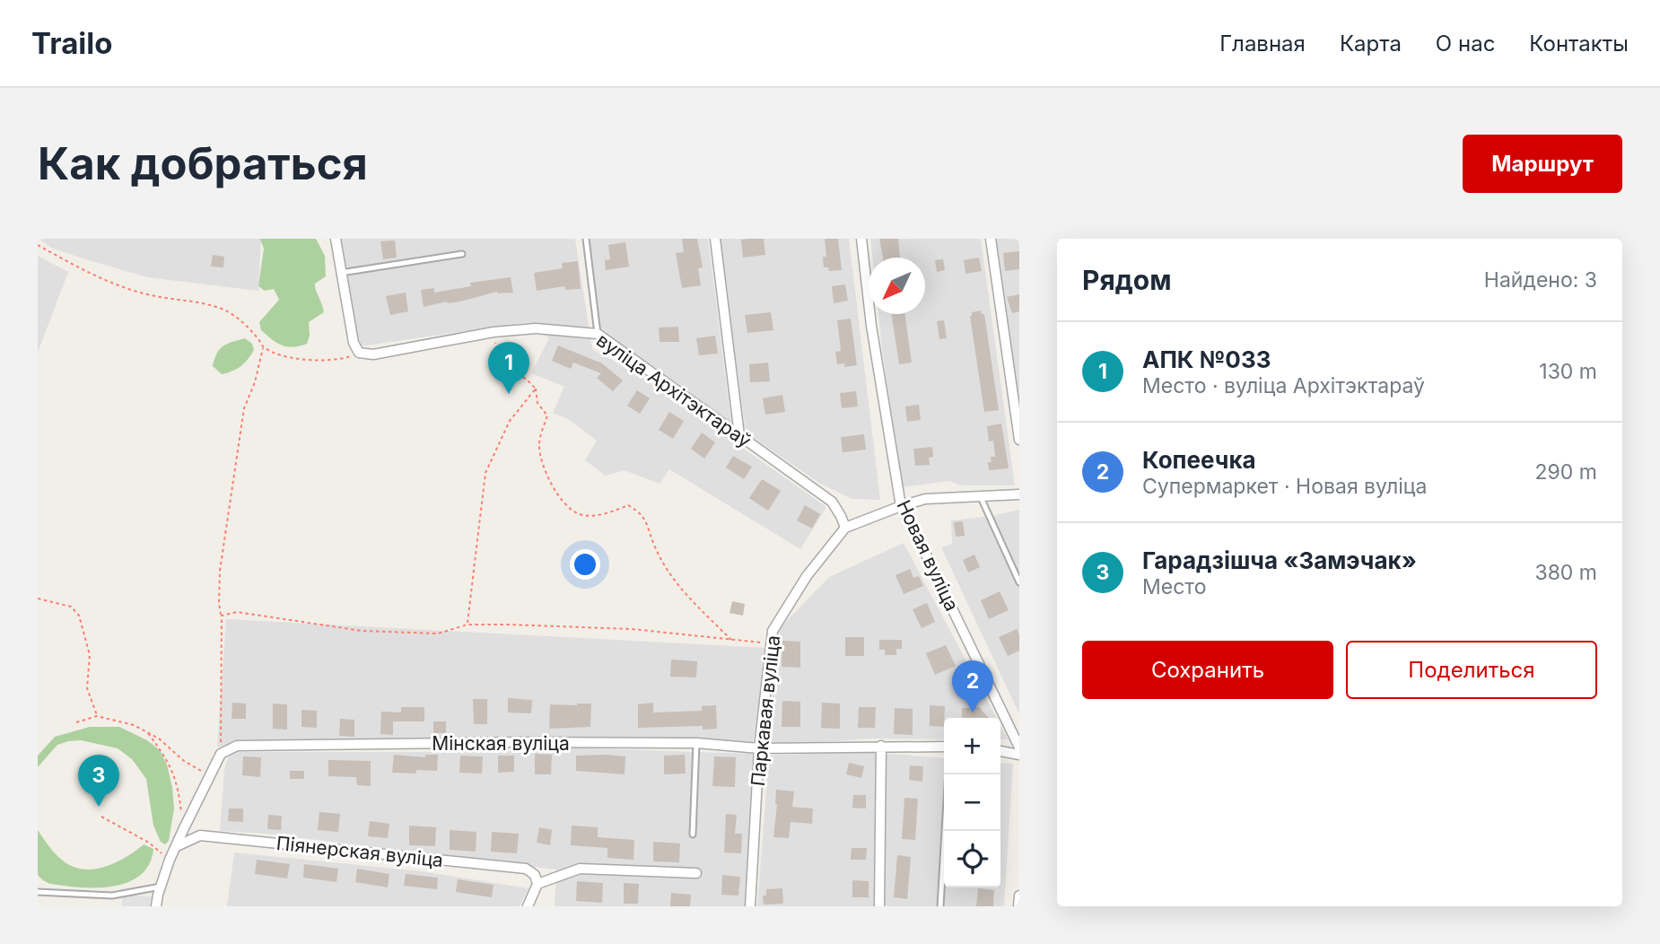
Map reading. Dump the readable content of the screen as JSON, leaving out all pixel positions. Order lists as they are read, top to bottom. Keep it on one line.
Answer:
{"streets":{"street":["вуліца Архітэктараў","Новая вуліца","Паркавая вуліца","Мінская вуліца","Піянерская вуліца"]},"crossings":[["вуліца Архітэктараў","Паркавая вуліца"],["Паркавая вуліца","Мінская вуліца"]],"north":"bottom left","page":{"header":"Trailo","nav":["Главная","Карта","О нас","Контакты"],"buttons":["Маршрут",["Сохранить","Поделиться"]],"title":"Как добраться","heading":["Рядом","Найдено: 3"],"list":[{"mark":"1","name":"АПК №033","note":"Место · вуліца Архітэктараў","value":"130 m"},{"mark":"2","name":"Копеечка","note":"Супермаркет · Новая вуліца","value":"290 m"},{"mark":"3","name":"Гарадзішча «Замэчак»","note":"Место","value":"380 m"}],"pins":["1","2","3"],"map_buttons":["+","−"]}}
